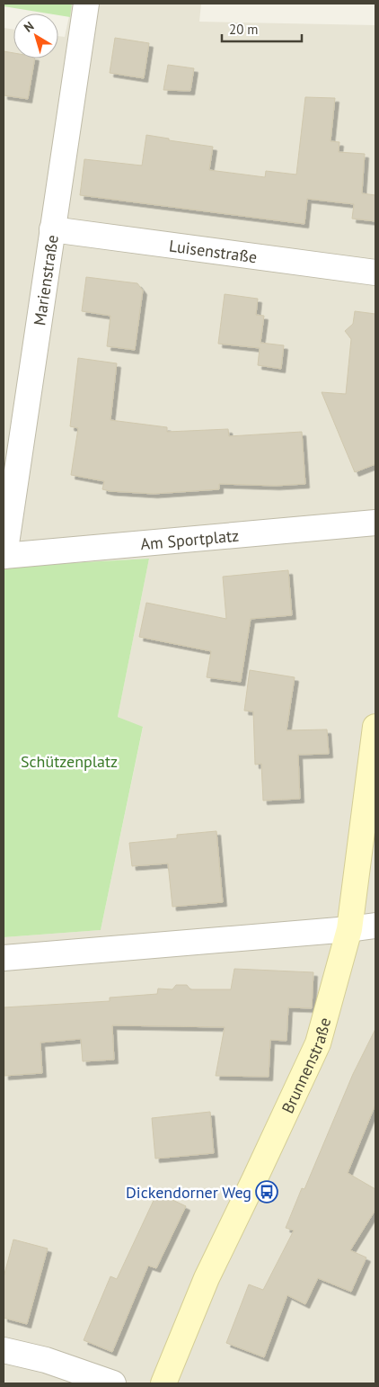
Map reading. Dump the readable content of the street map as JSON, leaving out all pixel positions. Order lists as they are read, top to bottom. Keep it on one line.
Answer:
{"streets":{"street":["Luisenstraße","Marienstraße","Am Sportplatz","Brunnenstraße"]},"crossings":[["Luisenstraße","Marienstraße"],["Marienstraße","Am Sportplatz"]],"parks":["Schützenplatz"],"places":{"bus stop":["Dickendorner Weg"]},"scale_bar":"20 m","north":"top left"}
